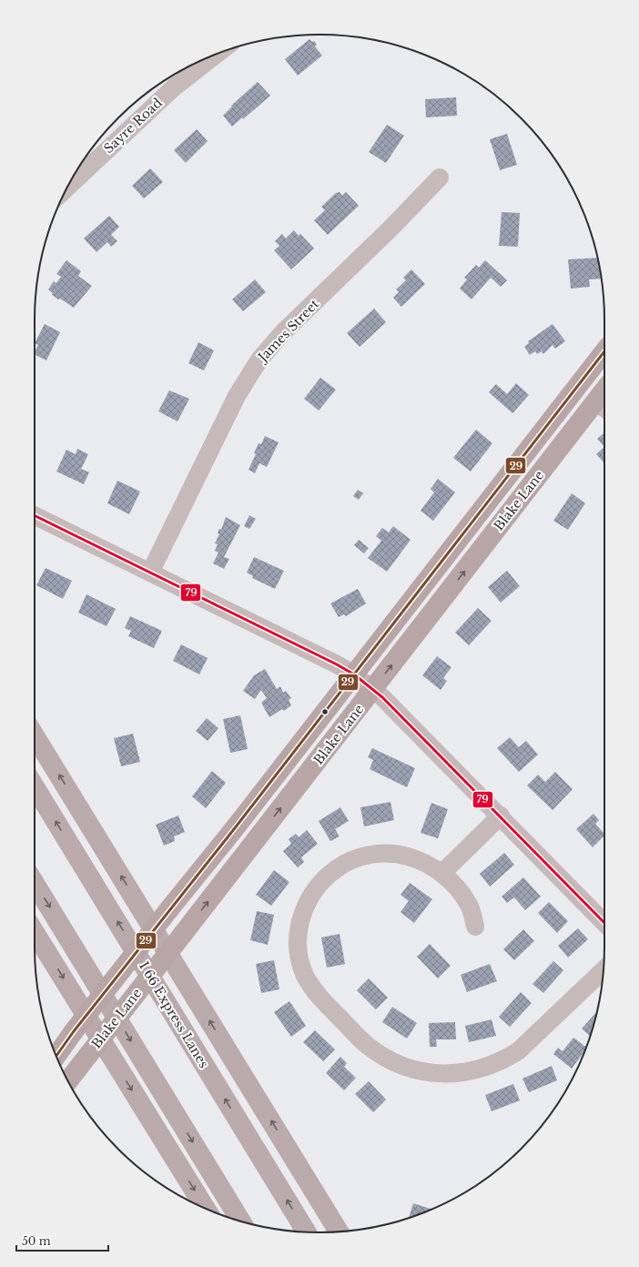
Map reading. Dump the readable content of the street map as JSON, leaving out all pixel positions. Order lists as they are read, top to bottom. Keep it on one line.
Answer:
{"streets":{"highway":["I 66 Express Lanes"],"main road":["Blake Lane"],"street":["Sayre Road","James Street"]},"lines":["transit line 29","transit line 79"],"scale_bar":"50 m"}
